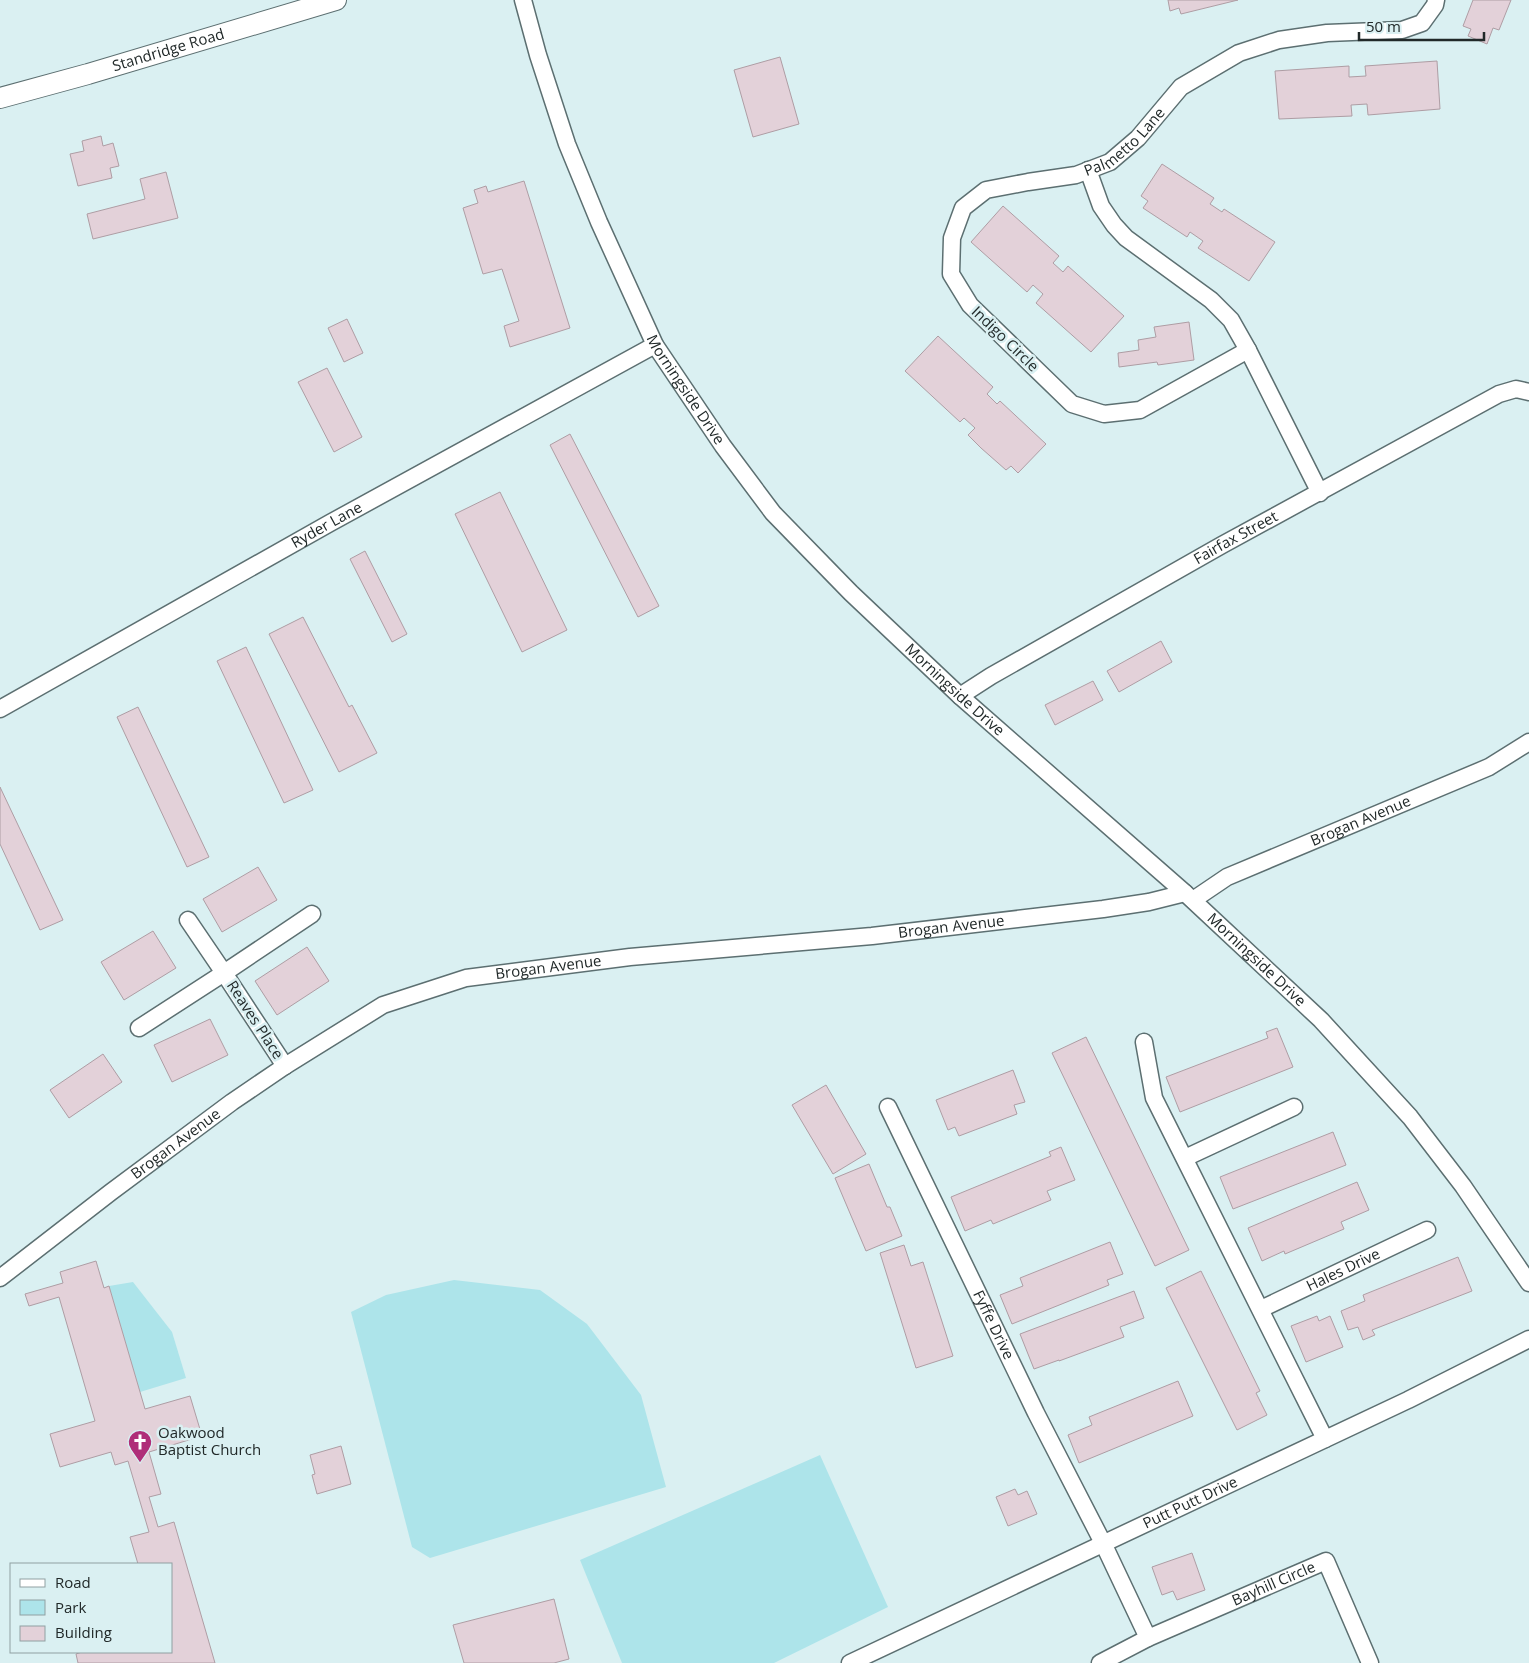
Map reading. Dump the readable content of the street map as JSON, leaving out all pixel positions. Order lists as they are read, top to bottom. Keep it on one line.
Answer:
{"streets":{"street":["Standridge Road","Palmetto Lane","Indigo Circle","Morningside Drive","Ryder Lane","Fairfax Street","Brogan Avenue","Reaves Place","Hales Drive","Fyffe Drive","Putt Putt Drive","Bayhill Circle"]},"crossings":[["Palmetto Lane","Indigo Circle"],["Palmetto Lane","Fairfax Street"],["Morningside Drive","Ryder Lane"],["Morningside Drive","Fairfax Street"],["Morningside Drive","Brogan Avenue"],["Brogan Avenue","Reaves Place"],["Fyffe Drive","Putt Putt Drive"]],"places":{"church":["Oakwood Baptist Church"]},"legend":["Road","Park","Building"],"scale_bar":"50 m"}
